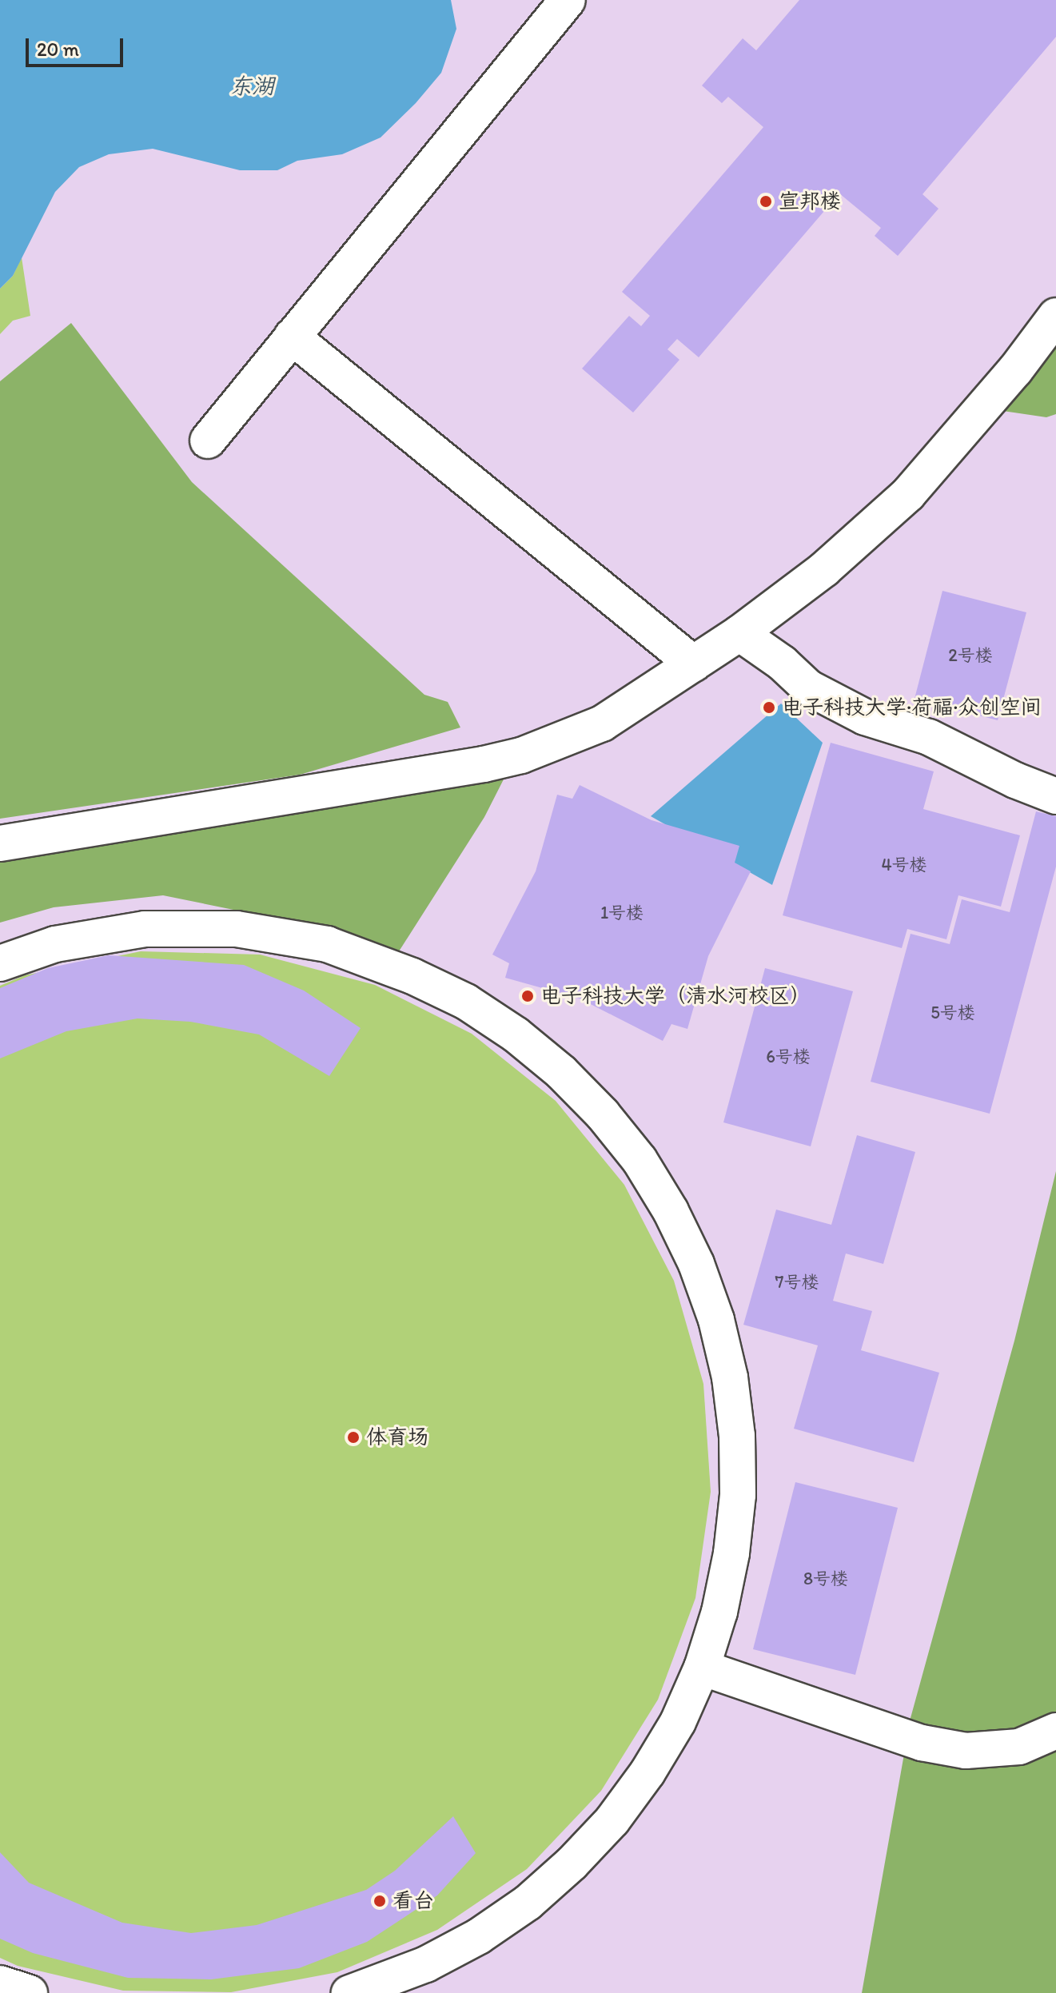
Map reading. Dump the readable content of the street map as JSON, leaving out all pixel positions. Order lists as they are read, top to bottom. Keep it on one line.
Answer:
{"water":["东湖"],"places":["宣邦楼","电子科技大学·荷福·众创空间","电子科技大学（清水河校区）","体育场","看台"],"house_numbers":["2号楼","4号楼","1号楼","5号楼","6号楼","7号楼","8号楼"],"scale_bar":"20 m"}
